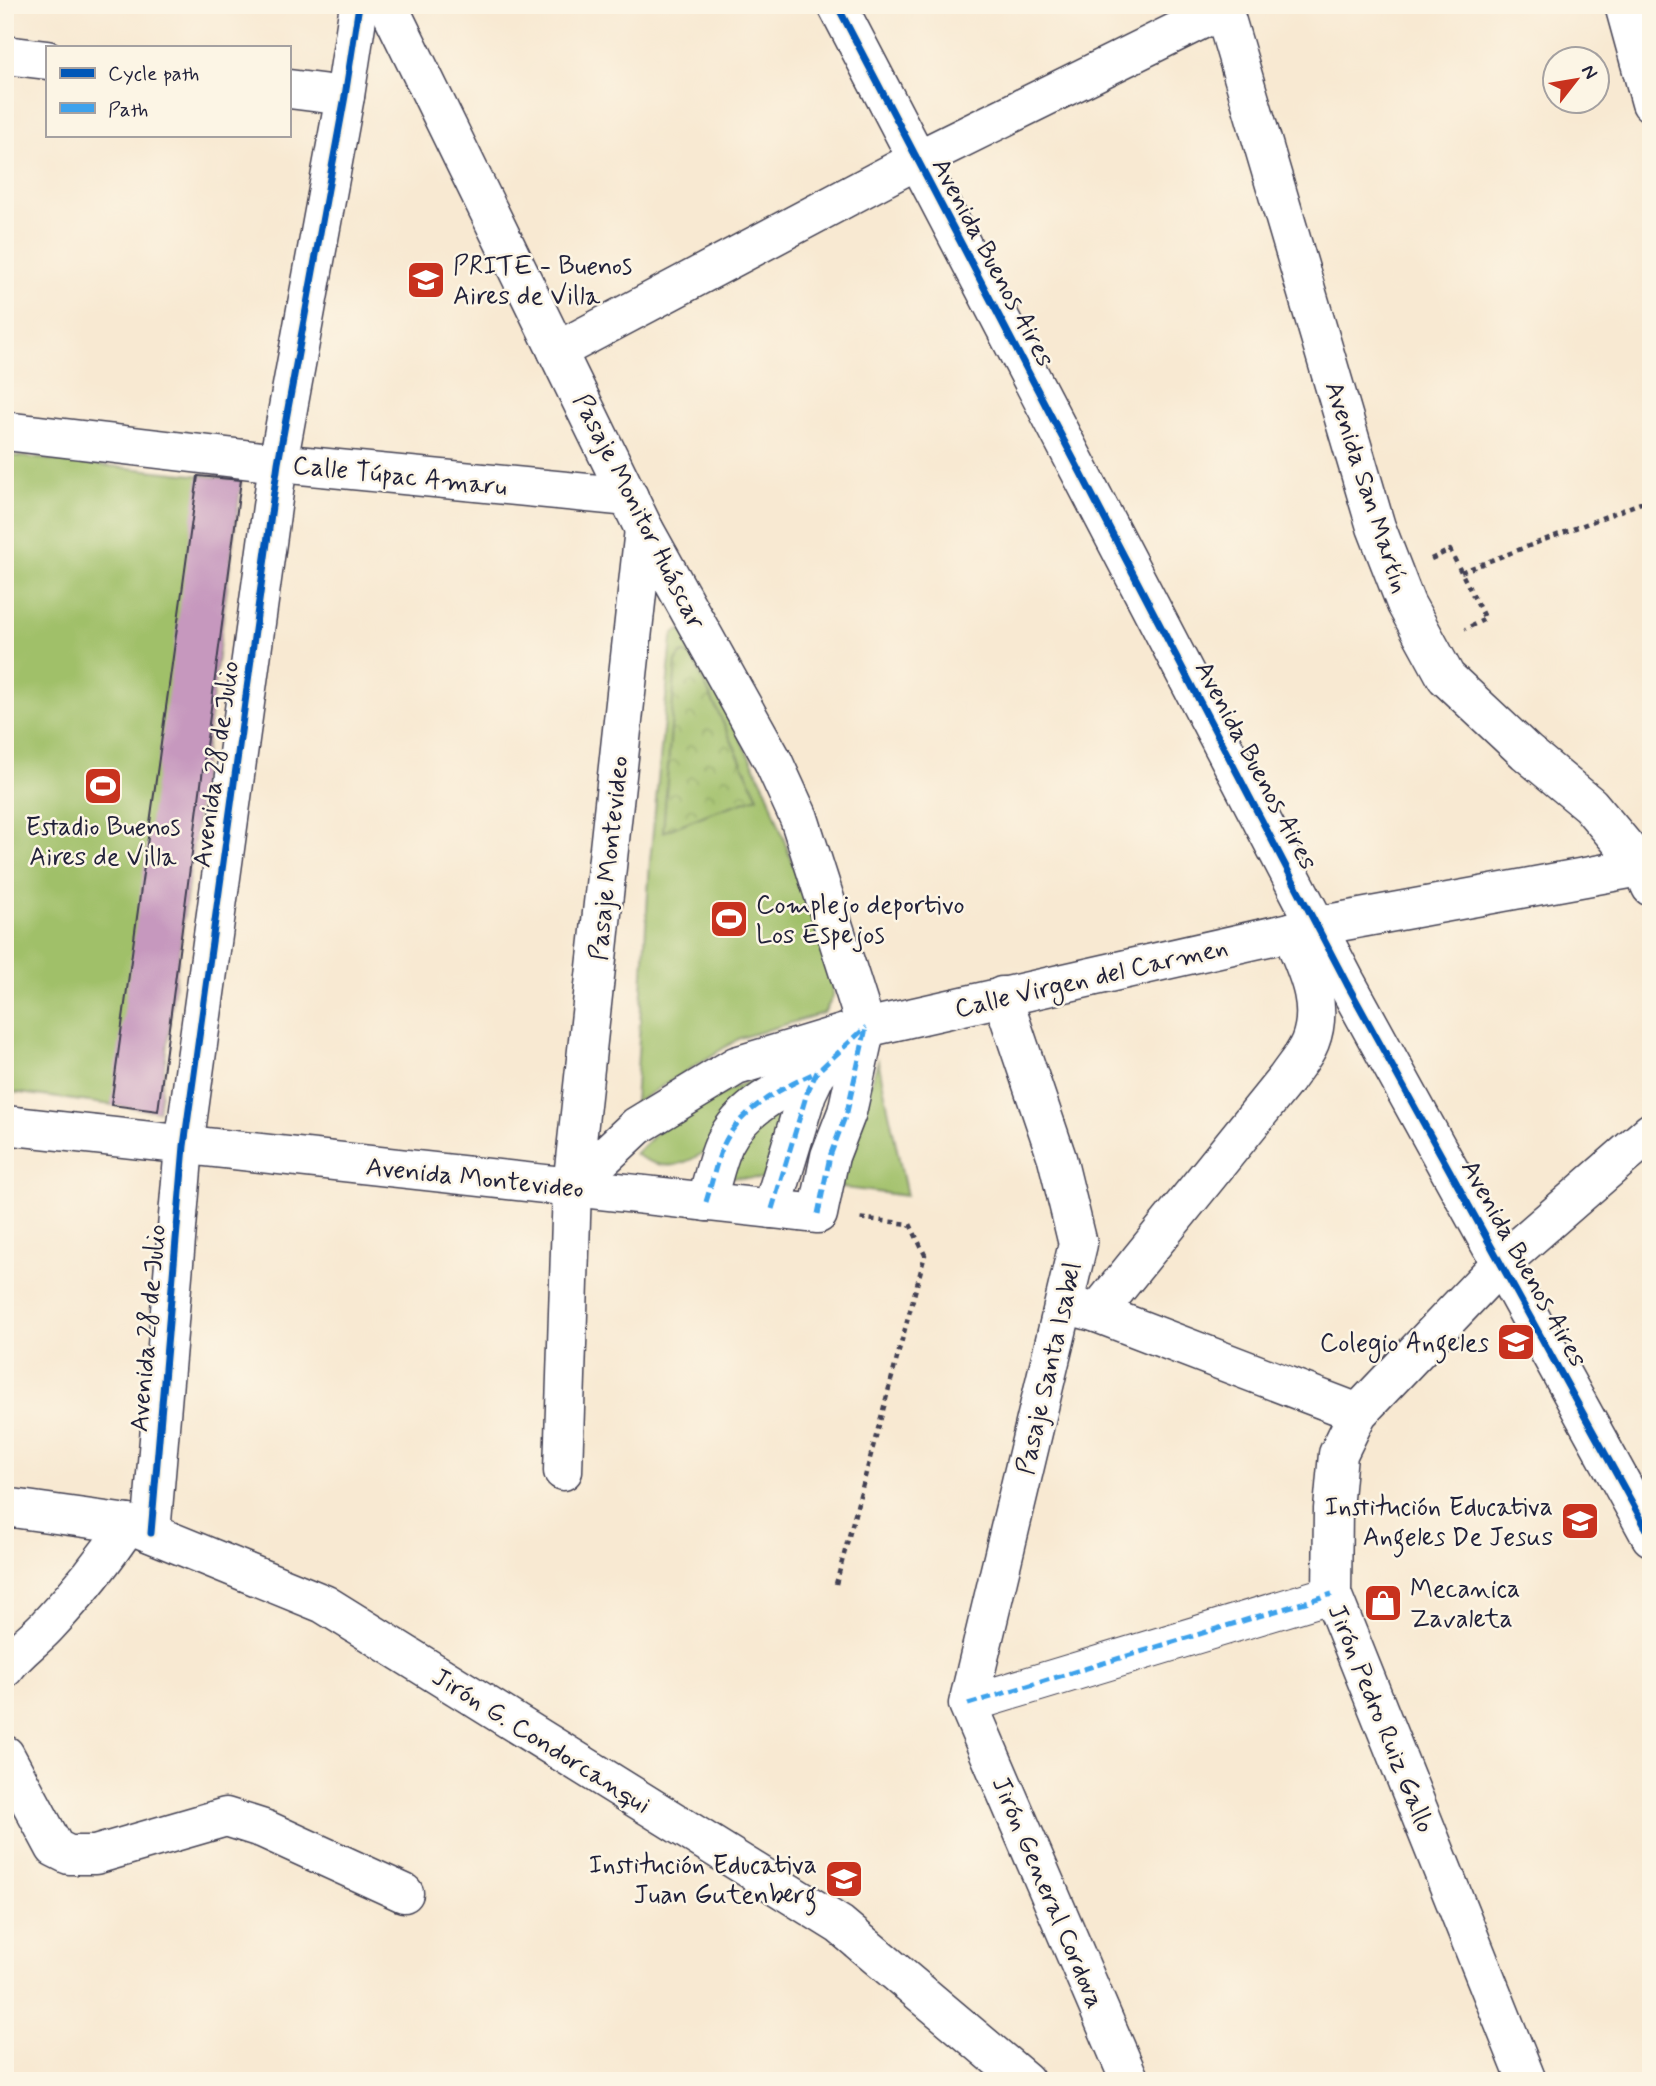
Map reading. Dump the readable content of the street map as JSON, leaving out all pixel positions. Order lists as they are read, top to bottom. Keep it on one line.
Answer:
{"streets":{"street":["Avenida Buenos Aires","Calle Túpac Amaru","Avenida San Martín","Pasaje Monitor Huáscar","Avenida 28 de Julio","Pasaje Montevideo","Calle Virgen del Carmen","Avenida Montevideo","Pasaje Santa Isabel","Jirón Pedro Ruiz Gallo","Jirón G. Condorcanqui","Jirón General Cordova"]},"crossings":[["Avenida Buenos Aires","Calle Virgen del Carmen"],["Avenida Buenos Aires","Jirón Pedro Ruiz Gallo"],["Calle Túpac Amaru","Pasaje Monitor Huáscar"],["Calle Túpac Amaru","Avenida 28 de Julio"],["Calle Túpac Amaru","Pasaje Montevideo"],["Avenida San Martín","Calle Virgen del Carmen"],["Pasaje Monitor Huáscar","Pasaje Montevideo"],["Pasaje Monitor Huáscar","Calle Virgen del Carmen"],["Avenida 28 de Julio","Avenida Montevideo"],["Avenida 28 de Julio","Jirón G. Condorcanqui"],["Pasaje Montevideo","Calle Virgen del Carmen"],["Pasaje Montevideo","Avenida Montevideo"],["Calle Virgen del Carmen","Avenida Montevideo"],["Calle Virgen del Carmen","Pasaje Santa Isabel"],["Pasaje Santa Isabel","Jirón General Cordova"]],"places":{"school or university":["PRITE - Buenos Aires de Villa","Colegio Angeles","Institución Educativa Angeles De Jesus","Institución Educativa Juan Gutenberg"],"sports":["Estadio Buenos Aires de Villa","Complejo deportivo Los Espejos"],"shop":["Mecanica Zavaleta"]},"legend":["Cycle path","Path"],"north":"top right"}
